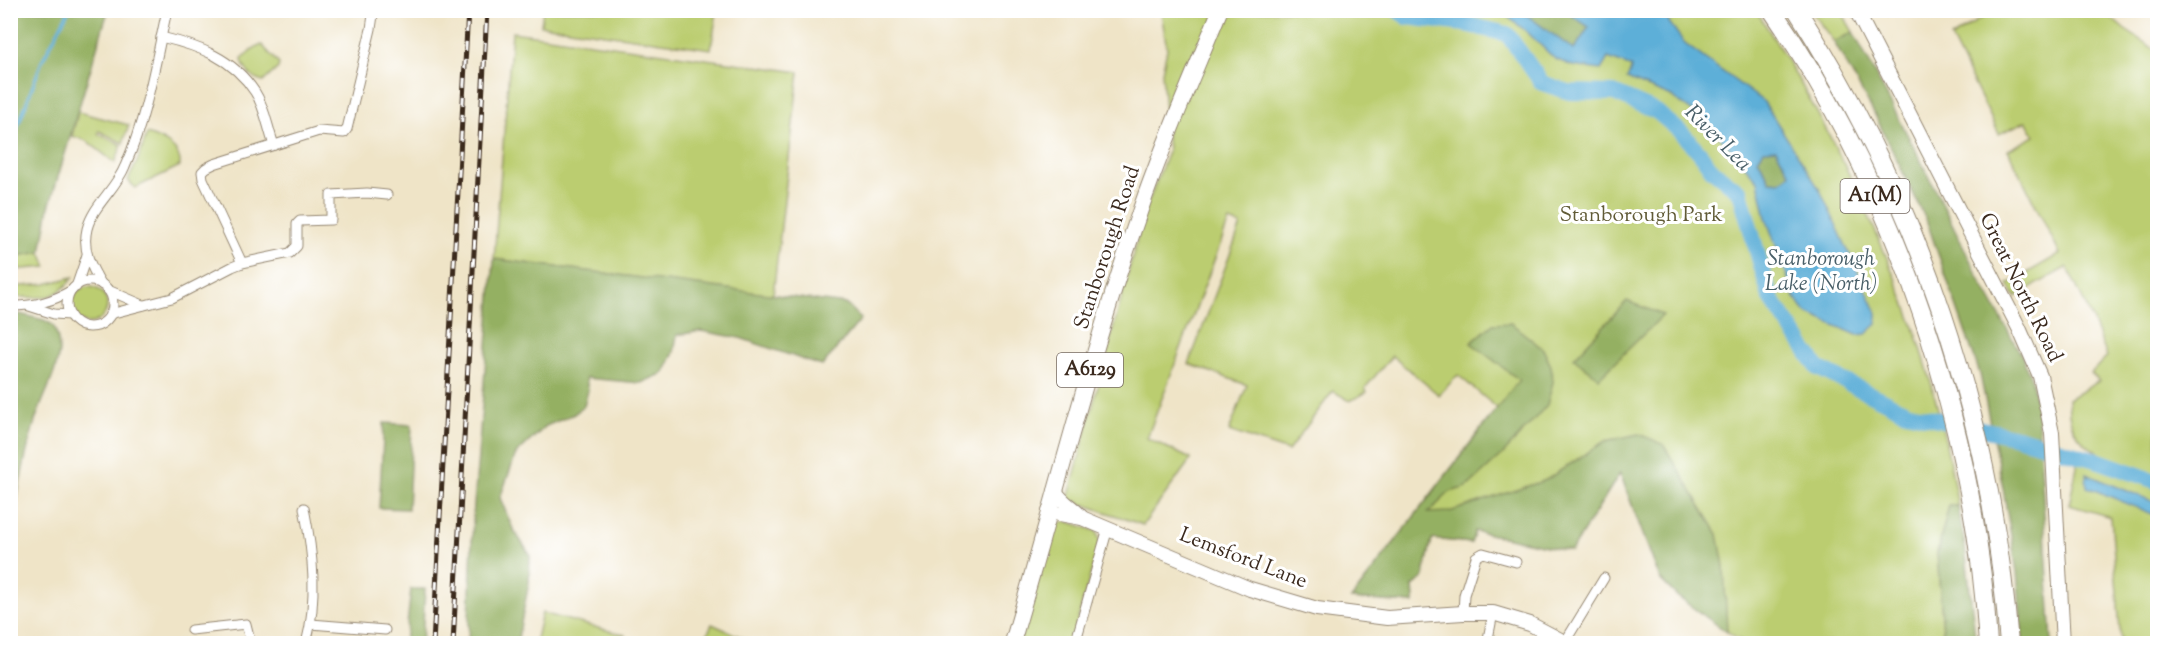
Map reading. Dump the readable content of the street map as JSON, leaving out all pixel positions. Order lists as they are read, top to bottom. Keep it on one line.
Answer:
{"streets":{"highway":["A1(M)"],"main road":["Stanborough Road","Great North Road","A6129","Lemsford Lane"]},"crossings":[["Stanborough Road","Lemsford Lane"]],"water":["River Lea","Stanborough Lake (North)"],"parks":["Stanborough Park"]}
